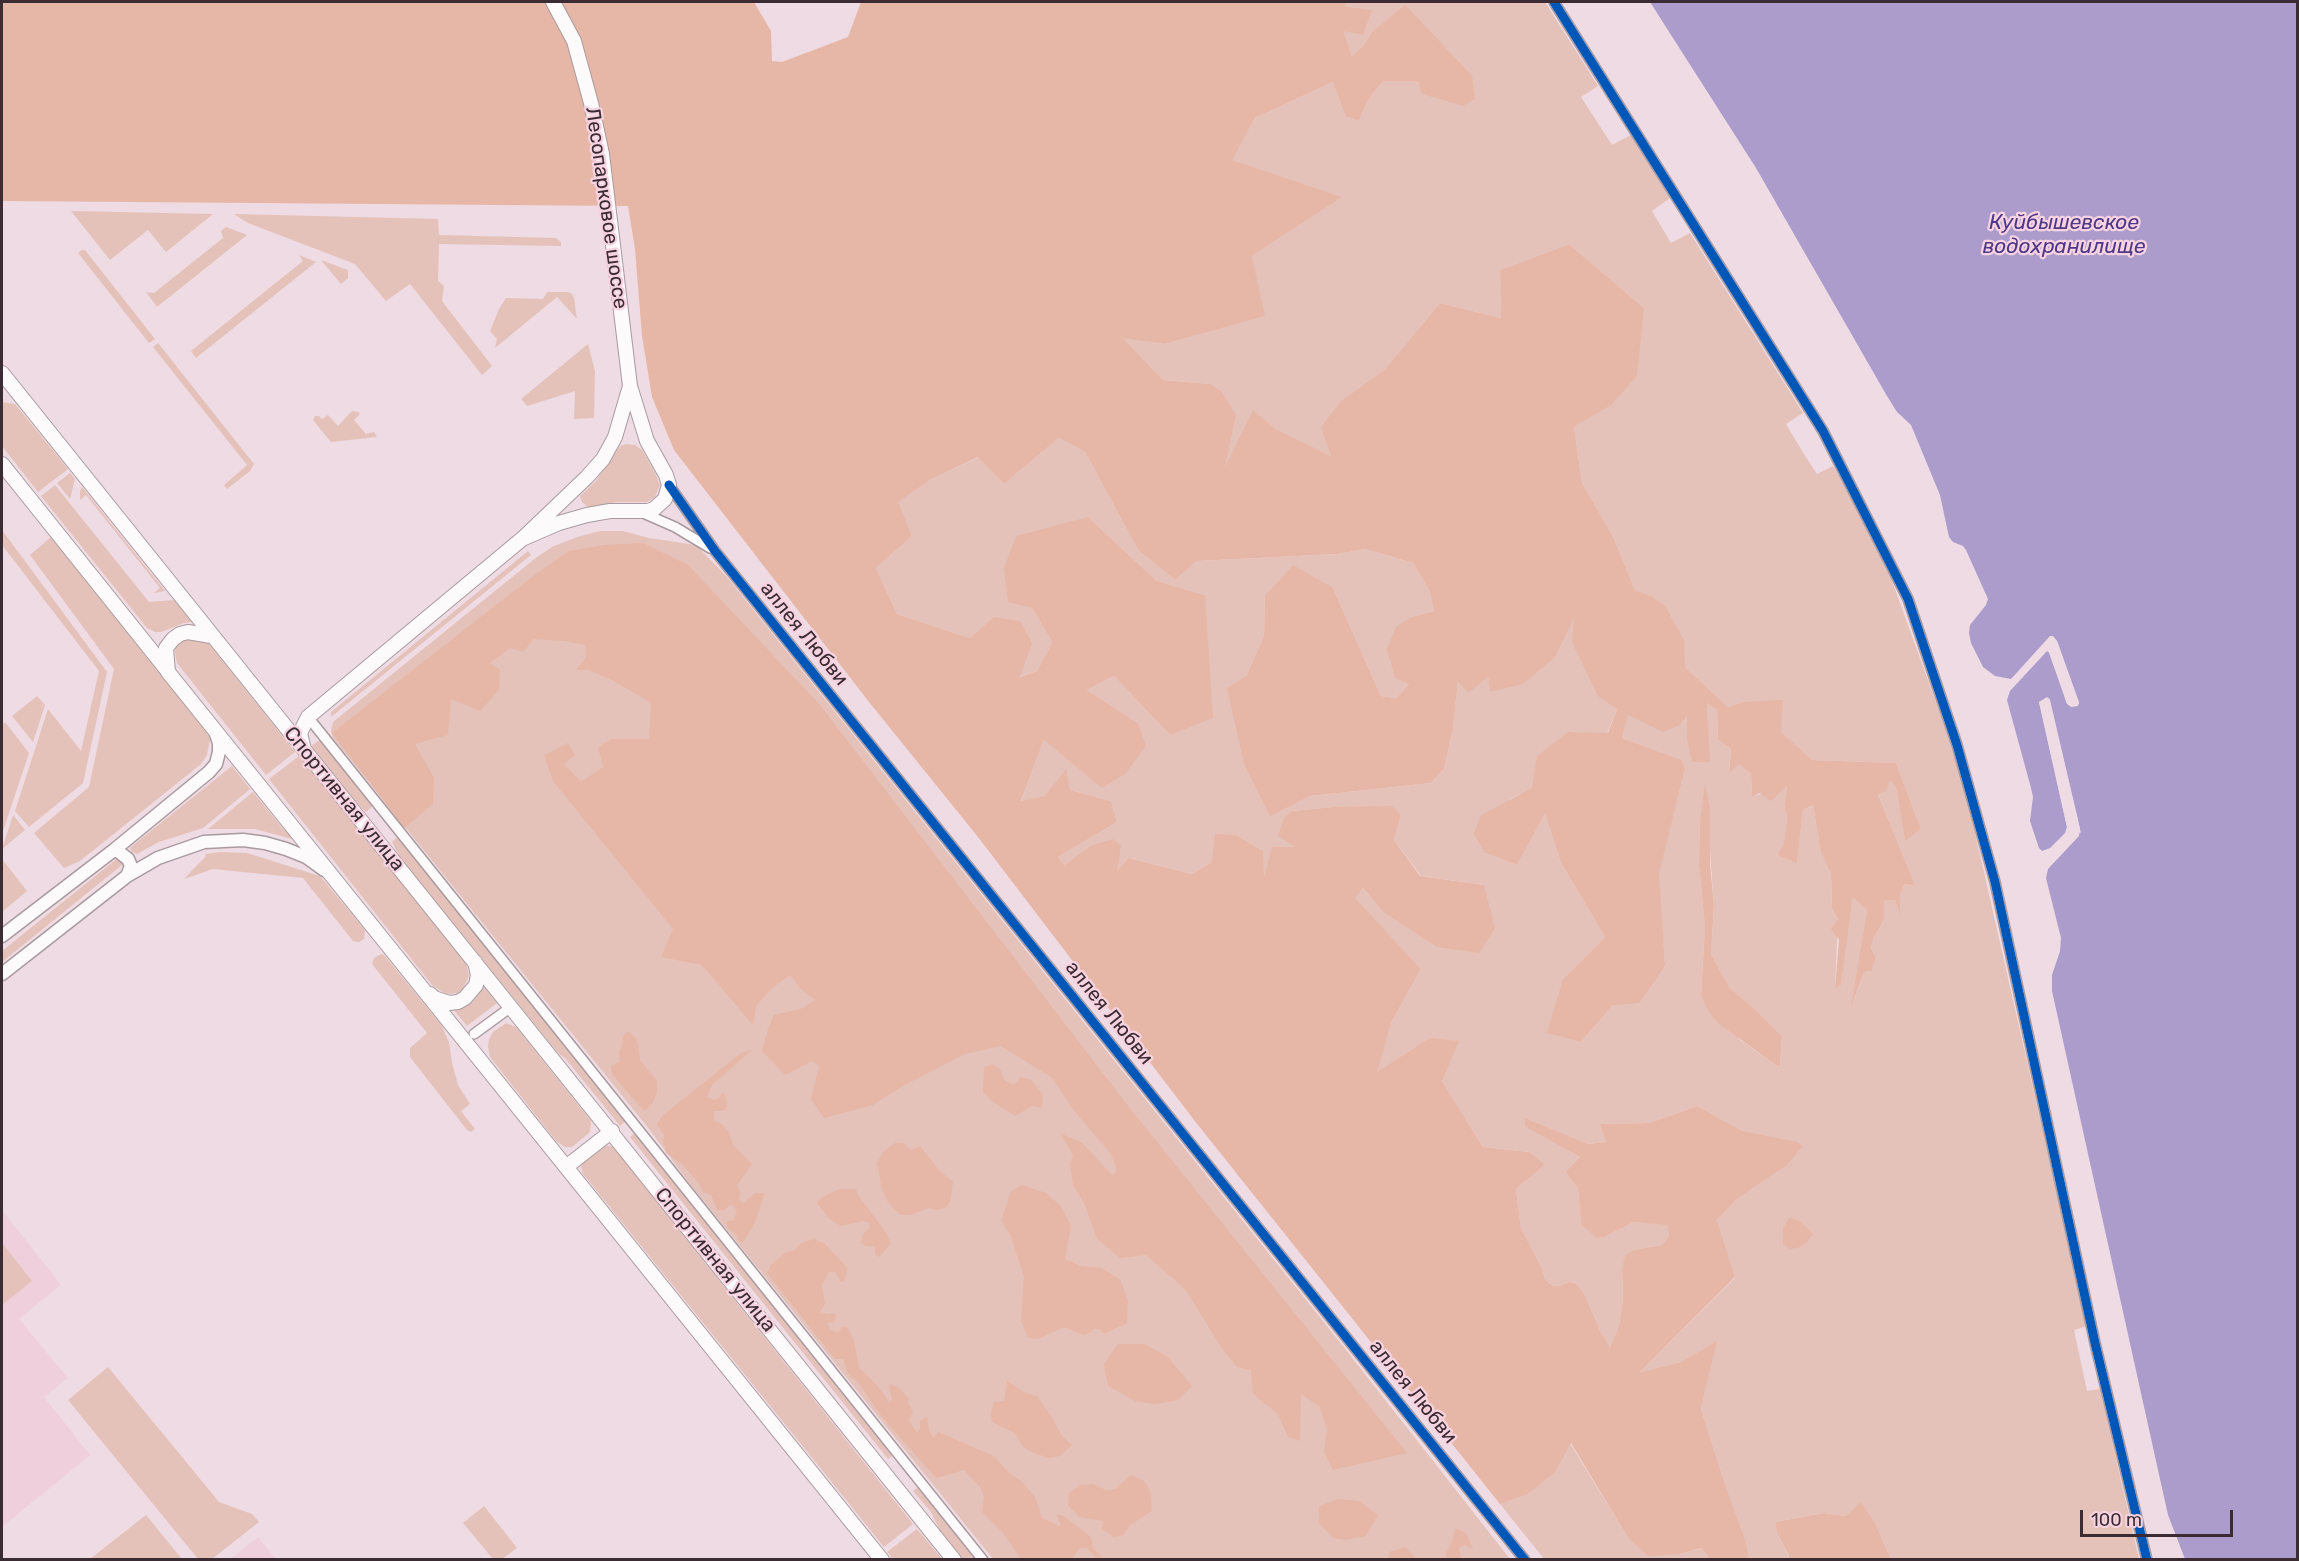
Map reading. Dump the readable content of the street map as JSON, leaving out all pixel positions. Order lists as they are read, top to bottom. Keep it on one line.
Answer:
{"streets":{"main road":["Лесопарковое шоссе","Спортивная улица"],"street":["аллея Любви"]},"crossings":[["Лесопарковое шоссе","аллея Любви"]],"water":["Куйбышевское водохранилище"],"scale_bar":"100 m"}
